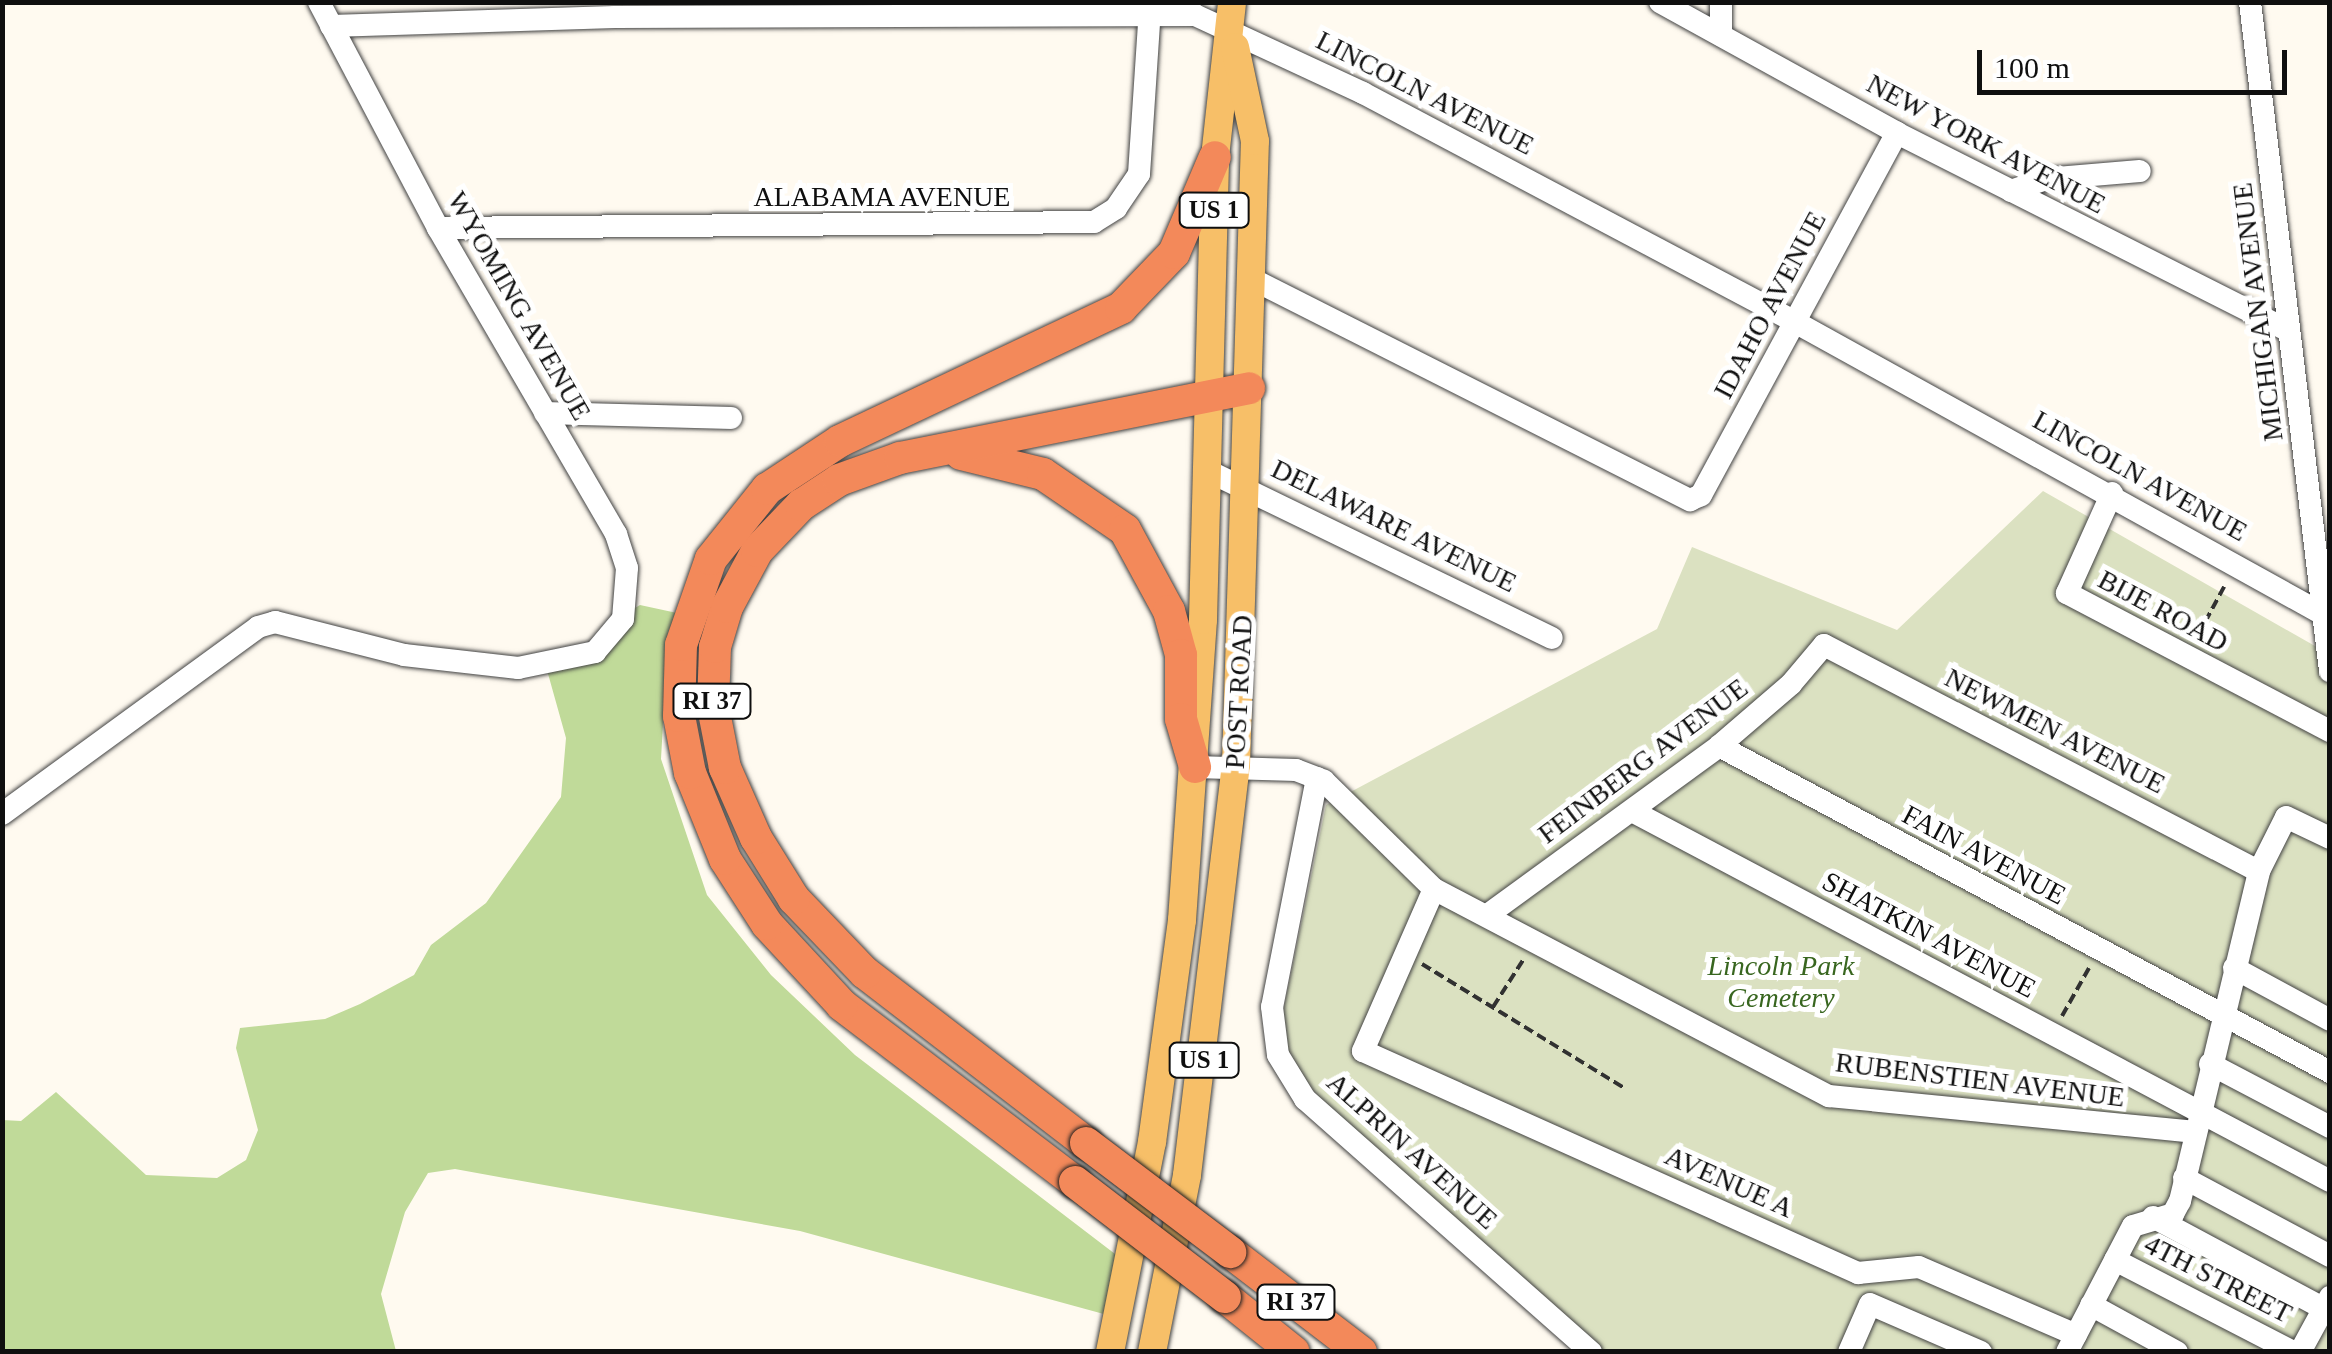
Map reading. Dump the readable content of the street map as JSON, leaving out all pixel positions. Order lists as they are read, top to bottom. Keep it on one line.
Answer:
{"streets":{"highway":["RI 37"],"main road":["US 1","POST ROAD"],"street":["LINCOLN AVENUE","NEW YORK AVENUE","ALABAMA AVENUE","IDAHO AVENUE","WYOMING AVENUE","MICHIGAN AVENUE","DELAWARE AVENUE","BIJE ROAD","NEWMEN AVENUE","FEINBERG AVENUE","FAIN AVENUE","SHATKIN AVENUE","RUBENSTIEN AVENUE","ALPRIN AVENUE","AVENUE A","4TH STREET"]},"crossings":[["LINCOLN AVENUE","ALABAMA AVENUE"],["LINCOLN AVENUE","IDAHO AVENUE"],["LINCOLN AVENUE","WYOMING AVENUE"],["LINCOLN AVENUE","MICHIGAN AVENUE"],["LINCOLN AVENUE","BIJE ROAD"],["LINCOLN AVENUE","POST ROAD"],["NEW YORK AVENUE","IDAHO AVENUE"],["NEW YORK AVENUE","MICHIGAN AVENUE"],["ALABAMA AVENUE","WYOMING AVENUE"],["IDAHO AVENUE","POST ROAD"],["DELAWARE AVENUE","POST ROAD"],["NEWMEN AVENUE","FEINBERG AVENUE"],["FEINBERG AVENUE","FAIN AVENUE"],["FEINBERG AVENUE","SHATKIN AVENUE"],["FEINBERG AVENUE","RUBENSTIEN AVENUE"],["SHATKIN AVENUE","RUBENSTIEN AVENUE"],["RUBENSTIEN AVENUE","ALPRIN AVENUE"]],"parks":["Lincoln Park Cemetery"],"scale_bar":"100 m"}
